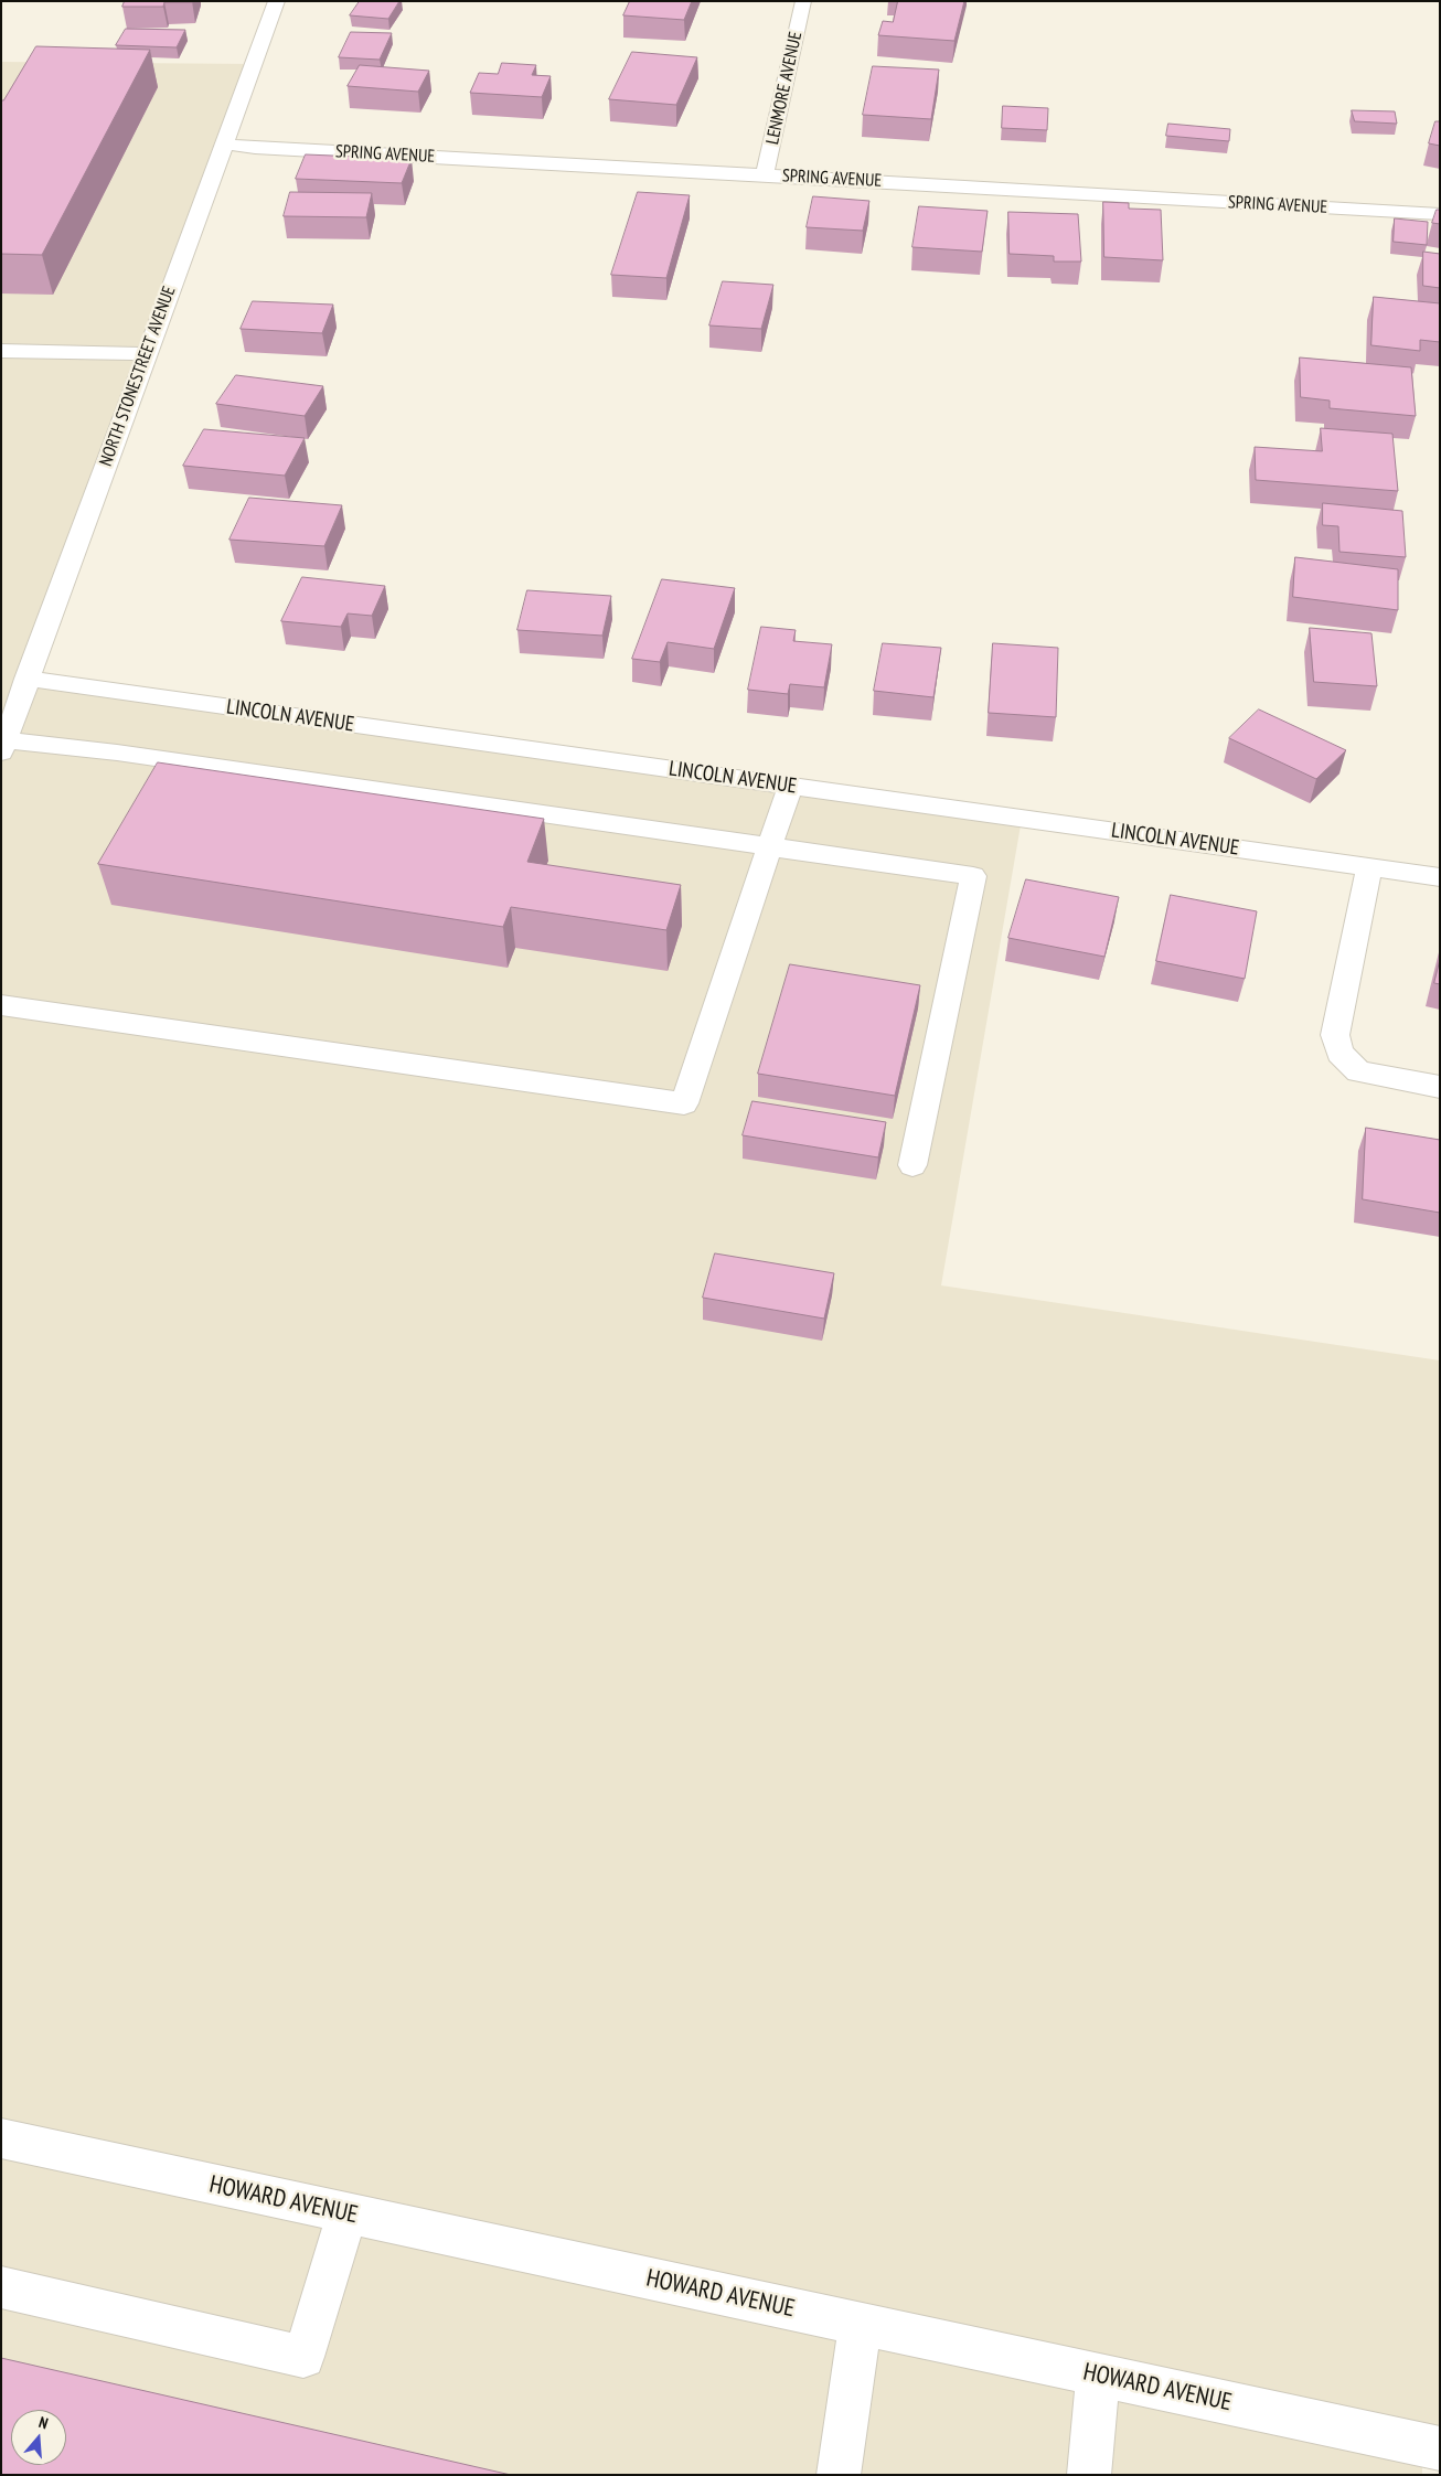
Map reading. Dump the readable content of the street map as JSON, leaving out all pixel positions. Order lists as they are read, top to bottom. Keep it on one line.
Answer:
{"streets":{"street":["LENMORE AVENUE","SPRING AVENUE","NORTH STONESTREET AVENUE","LINCOLN AVENUE","HOWARD AVENUE"]},"crossings":[["LENMORE AVENUE","SPRING AVENUE"],["SPRING AVENUE","NORTH STONESTREET AVENUE"],["NORTH STONESTREET AVENUE","LINCOLN AVENUE"]],"north":"top"}
